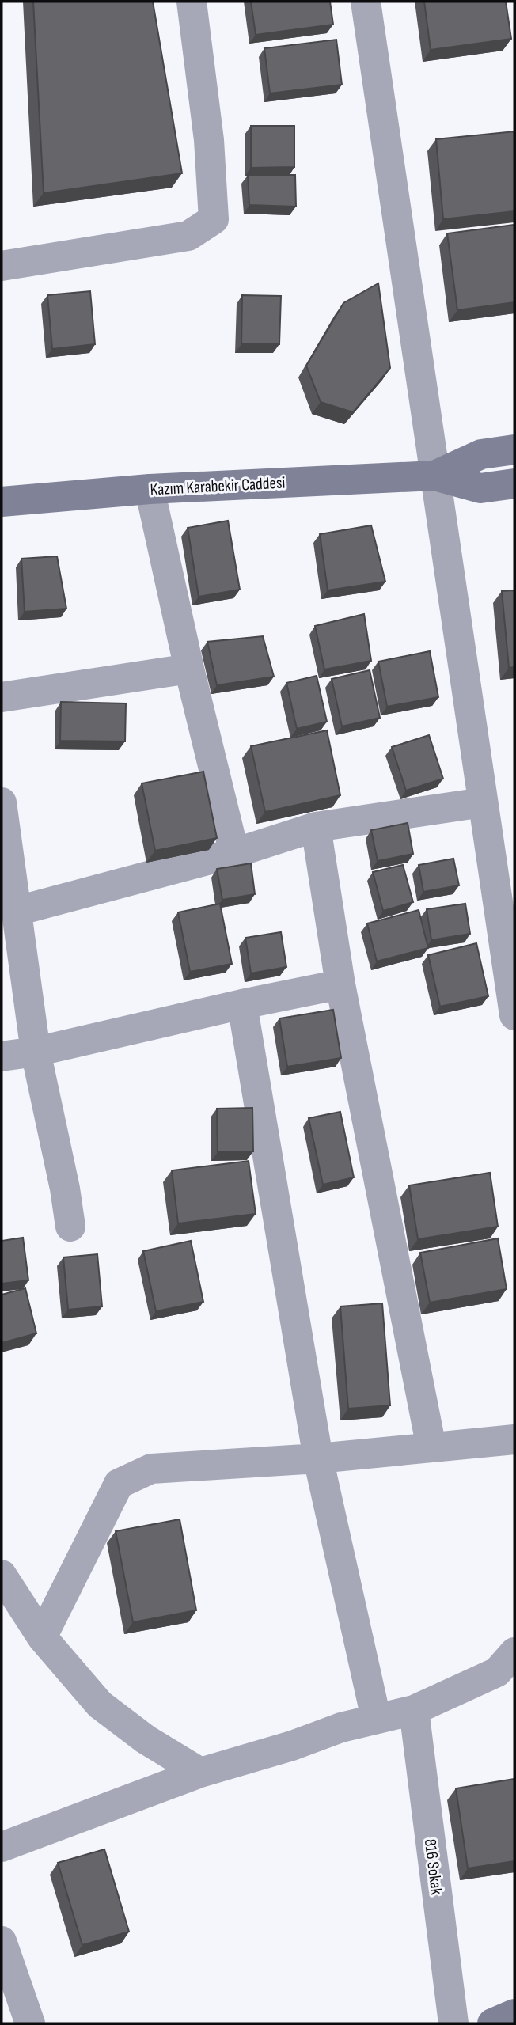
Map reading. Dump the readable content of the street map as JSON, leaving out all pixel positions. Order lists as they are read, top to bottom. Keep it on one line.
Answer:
{"streets":{"street":["Kazım Karabekir Caddesi","816 Sokak"]}}
